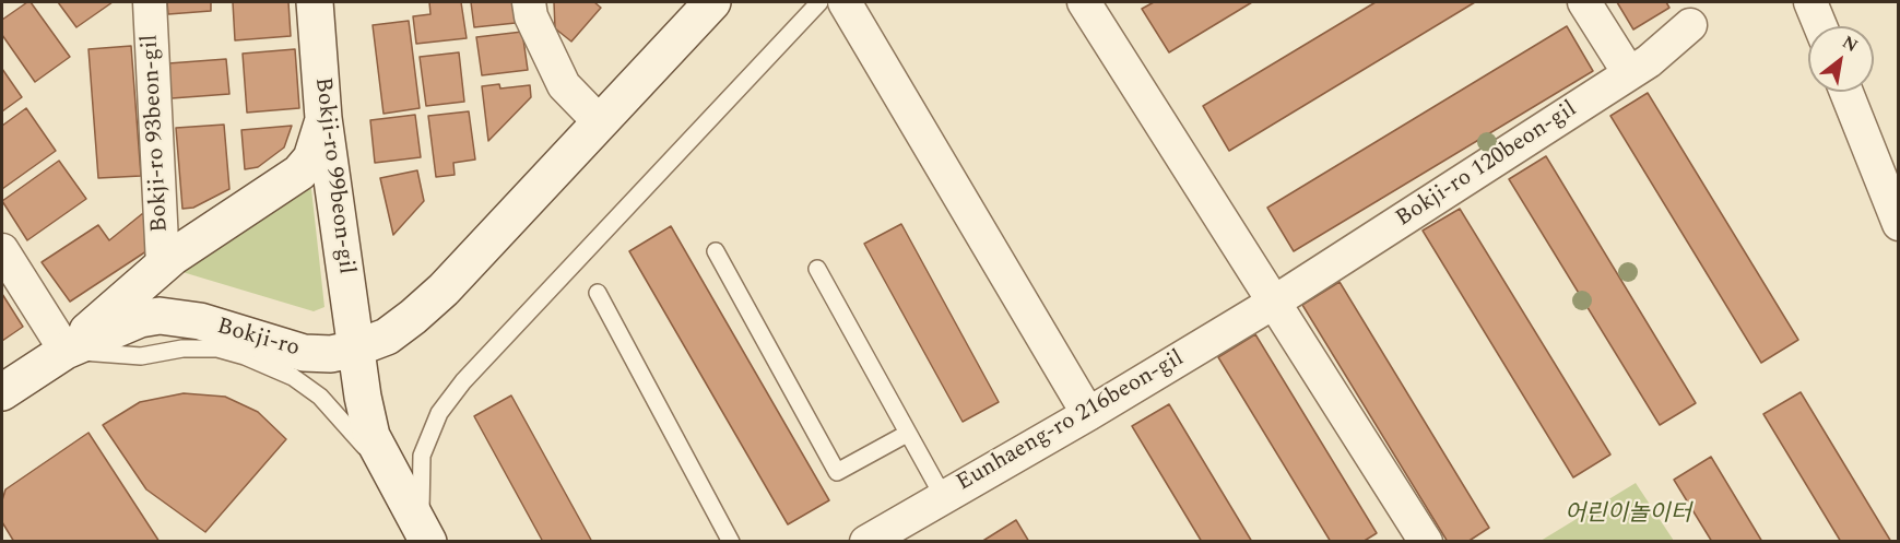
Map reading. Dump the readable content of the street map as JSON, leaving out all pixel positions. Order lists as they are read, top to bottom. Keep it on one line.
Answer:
{"streets":{"street":["Bokji-ro 93beon-gil","Bokji-ro 120beon-gil","Bokji-ro 99beon-gil","Bokji-ro","Eunhaeng-ro 216beon-gil"]},"crossings":[["Bokji-ro 120beon-gil","Eunhaeng-ro 216beon-gil"],["Bokji-ro 99beon-gil","Bokji-ro"]],"parks":["어린이놀이터"],"north":"top right"}
